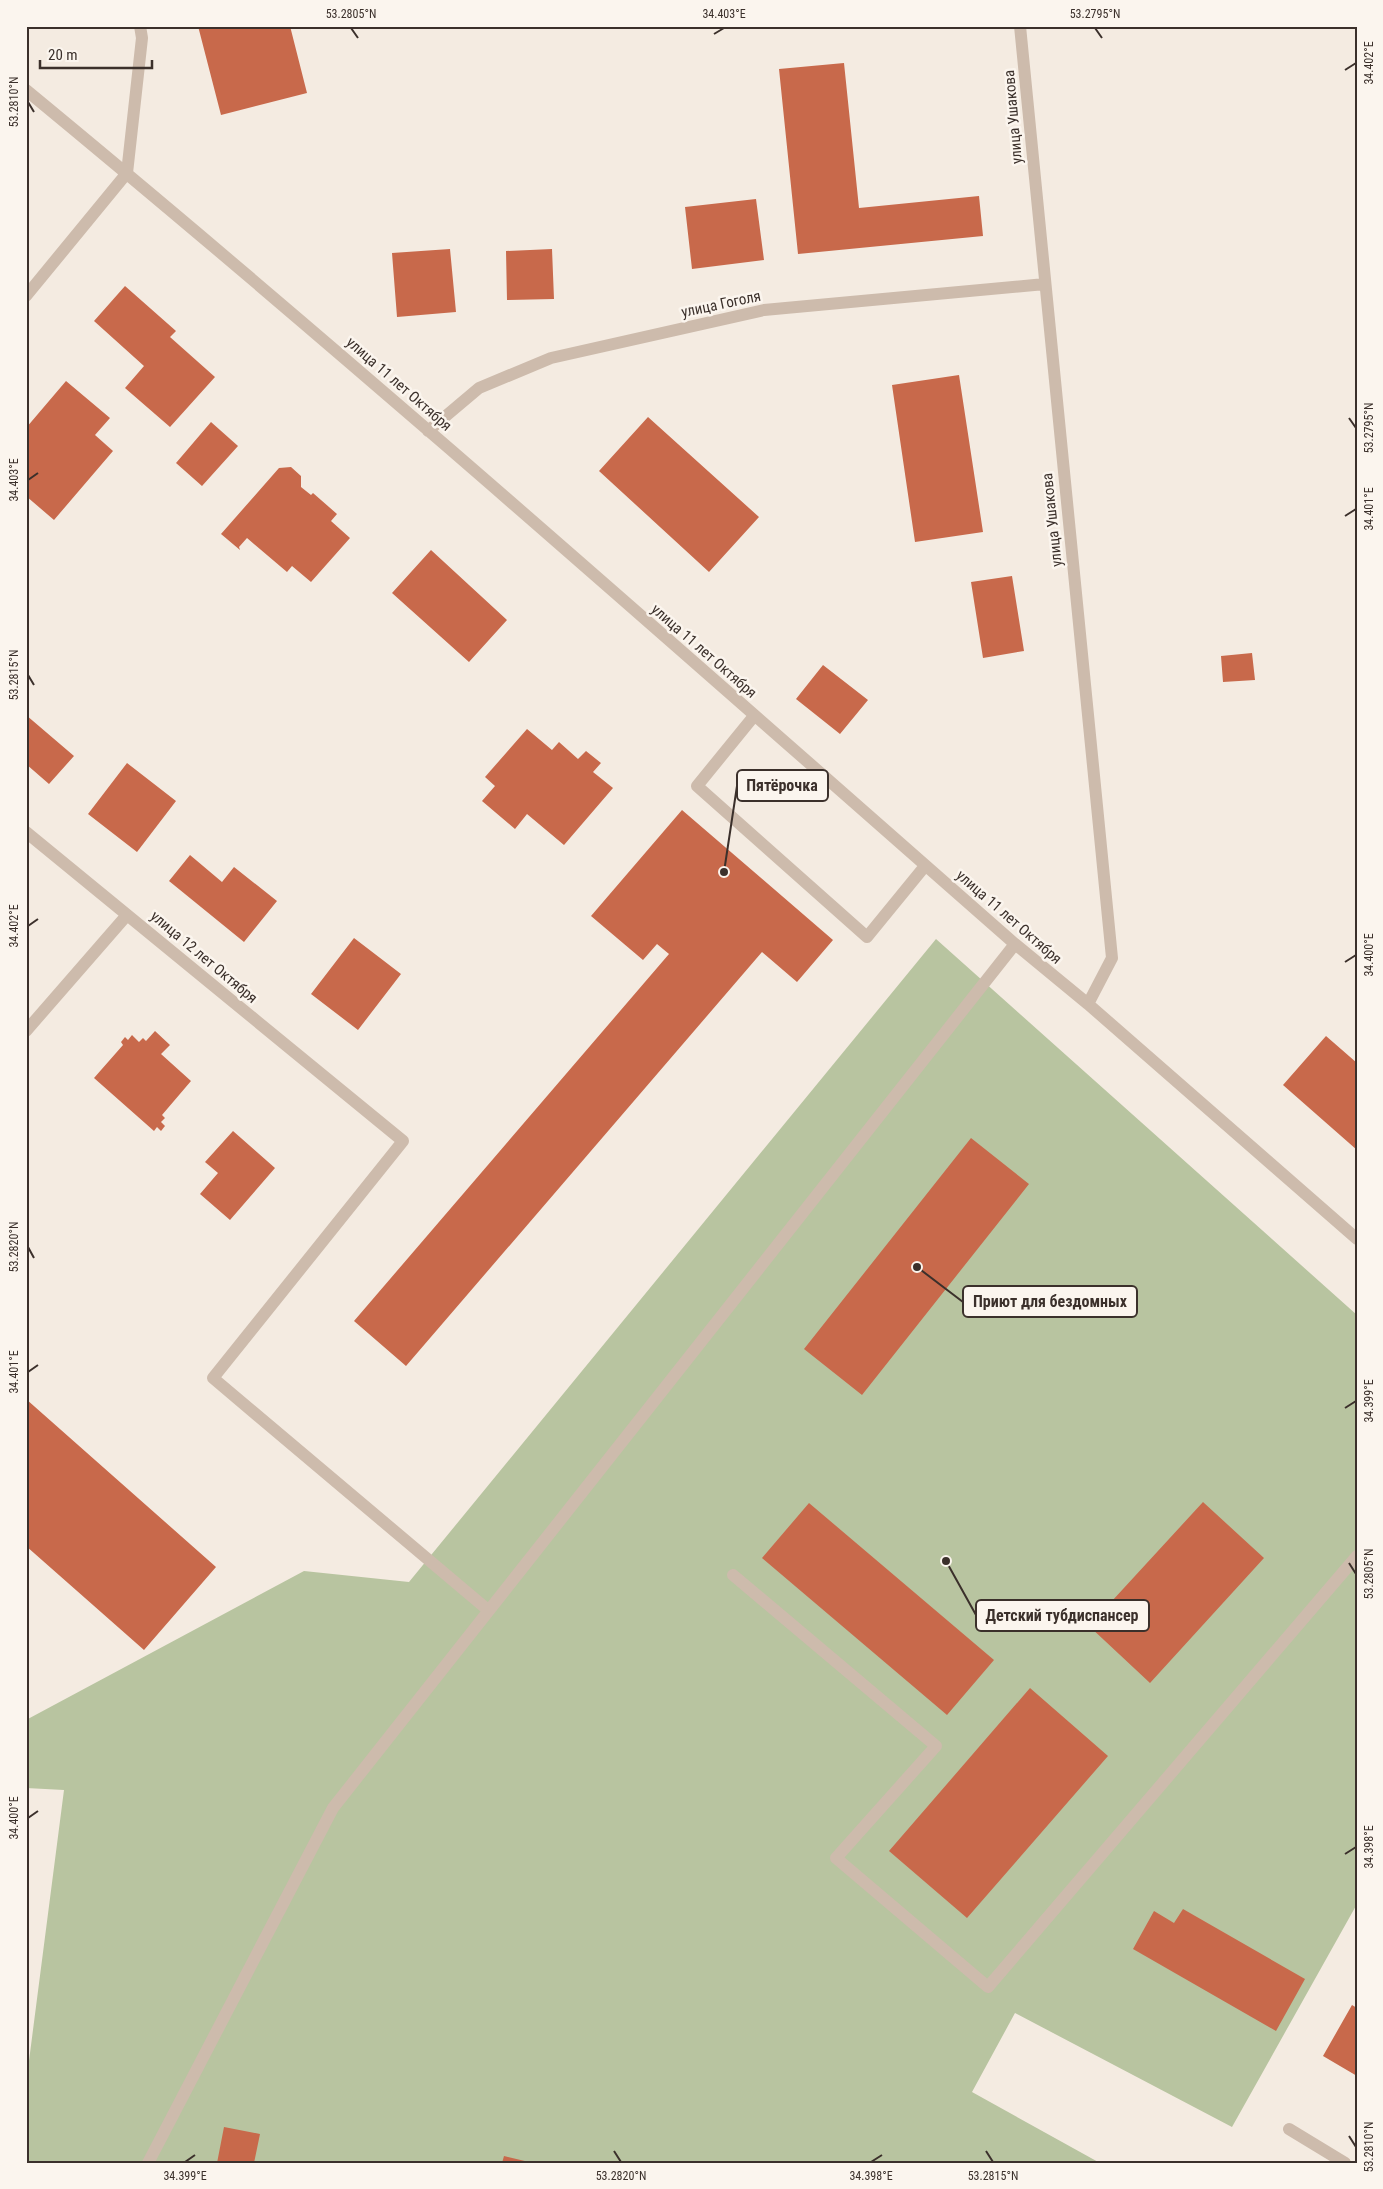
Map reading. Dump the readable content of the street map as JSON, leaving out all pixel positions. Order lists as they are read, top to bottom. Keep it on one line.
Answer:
{"streets":{"street":["улица Ушакова","улица Гоголя","улица 11 лет Октября","улица 12 лет Октября"]},"crossings":[["улица Ушакова","улица Гоголя"],["улица Ушакова","улица 11 лет Октября"],["улица Гоголя","улица 11 лет Октября"]],"places":["Пятёрочка","Приют для бездомных","Детский тубдиспансер"],"scale_bar":"20 m","coordinates":["53.2805°N","34.403°E","53.2795°N","34.402°E","53.2810°N","34.401°E","53.2815°N","34.400°E","53.2820°N","34.399°E","34.398°E"]}
